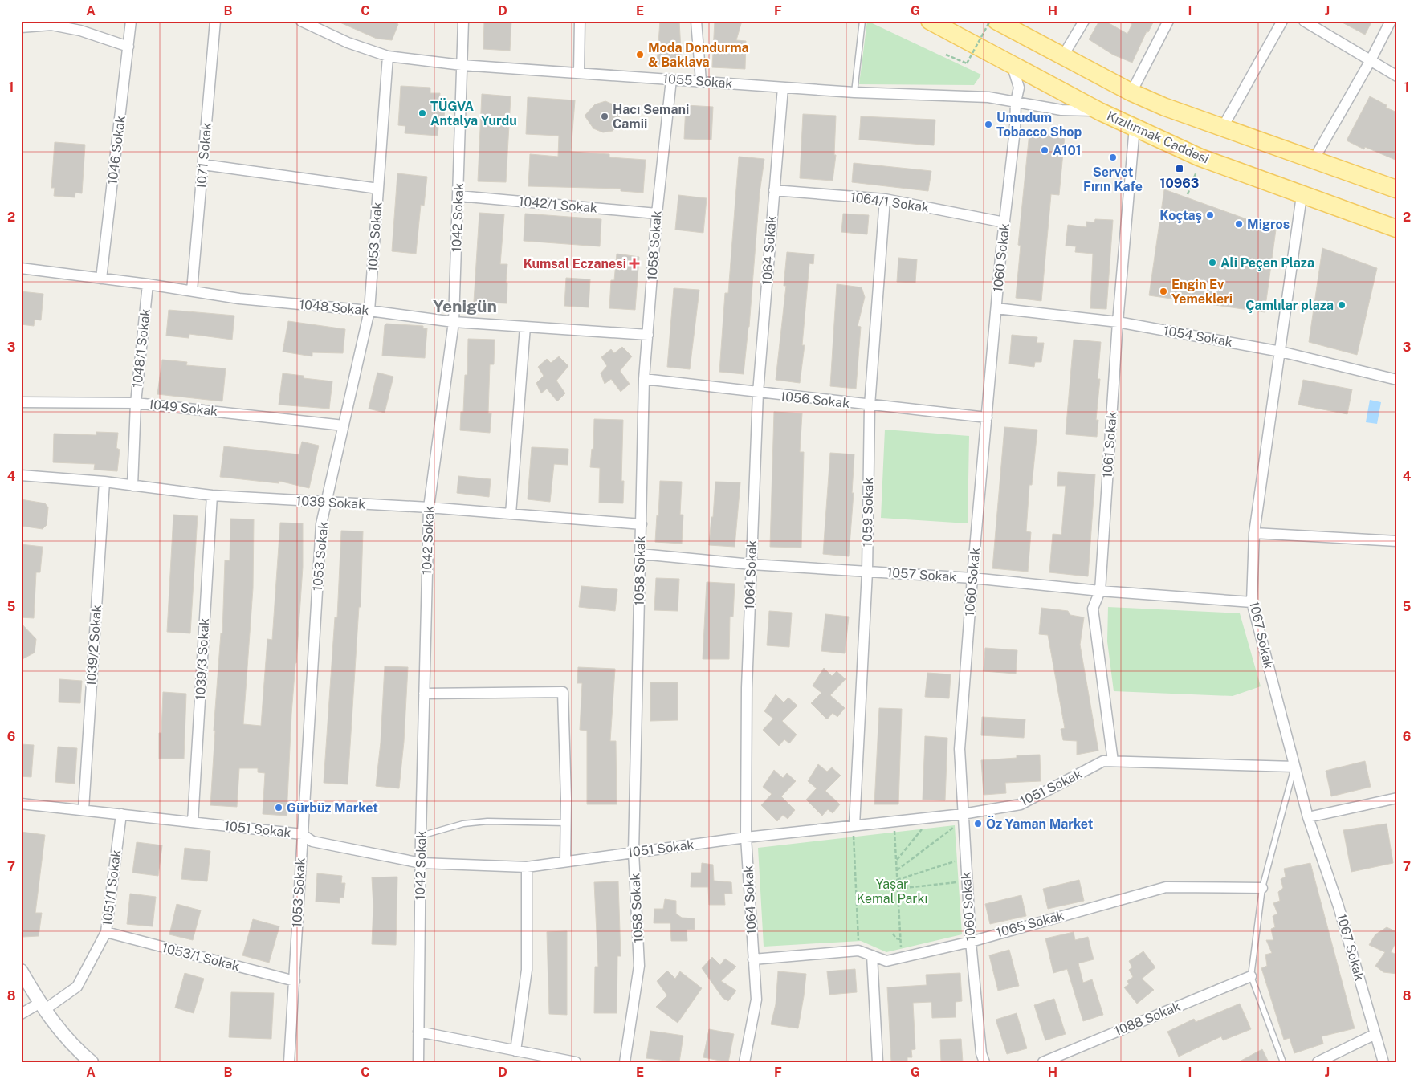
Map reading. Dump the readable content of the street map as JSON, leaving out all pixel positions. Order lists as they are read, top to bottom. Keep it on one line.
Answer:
{"streets":{"main road":["Kızılırmak Caddesi"],"street":["1055 Sokak","1046 Sokak","1071 Sokak","1064/1 Sokak","1042/1 Sokak","1042 Sokak","1053 Sokak","1058 Sokak","1064 Sokak","1060 Sokak","1048 Sokak","1054 Sokak","1048/1 Sokak","1056 Sokak","1049 Sokak","1061 Sokak","1039 Sokak","1059 Sokak","1057 Sokak","1067 Sokak","1039/2 Sokak","1039/3 Sokak","1051 Sokak","1051/1 Sokak","1065 Sokak","1053/1 Sokak","1088 Sokak"]},"crossings":[["1055 Sokak","Kızılırmak Caddesi"],["1055 Sokak","1042 Sokak"],["1055 Sokak","1053 Sokak"],["1055 Sokak","1058 Sokak"],["1055 Sokak","1064 Sokak"],["1055 Sokak","1060 Sokak"],["Kızılırmak Caddesi","1060 Sokak"],["Kızılırmak Caddesi","1061 Sokak"],["Kızılırmak Caddesi","1067 Sokak"],["1046 Sokak","1048 Sokak"],["1071 Sokak","1048 Sokak"],["1064/1 Sokak","1064 Sokak"],["1064/1 Sokak","1060 Sokak"],["1064/1 Sokak","1059 Sokak"],["1042/1 Sokak","1042 Sokak"],["1042/1 Sokak","1058 Sokak"],["1042 Sokak","1048 Sokak"],["1042 Sokak","1039 Sokak"],["1042 Sokak","1051 Sokak"],["1053 Sokak","1048 Sokak"],["1053 Sokak","1049 Sokak"],["1053 Sokak","1039 Sokak"],["1053 Sokak","1051 Sokak"],["1053 Sokak","1053/1 Sokak"],["1058 Sokak","1048 Sokak"],["1058 Sokak","1056 Sokak"],["1058 Sokak","1039 Sokak"],["1058 Sokak","1057 Sokak"],["1058 Sokak","1051 Sokak"],["1064 Sokak","1056 Sokak"],["1064 Sokak","1057 Sokak"],["1064 Sokak","1051 Sokak"],["1064 Sokak","1065 Sokak"],["1060 Sokak","1054 Sokak"],["1060 Sokak","1056 Sokak"],["1060 Sokak","1057 Sokak"],["1060 Sokak","1051 Sokak"],["1060 Sokak","1065 Sokak"],["1048 Sokak","1048/1 Sokak"],["1054 Sokak","1061 Sokak"],["1054 Sokak","1067 Sokak"],["1048/1 Sokak","1049 Sokak"],["1048/1 Sokak","1039 Sokak"],["1056 Sokak","1059 Sokak"],["1061 Sokak","1057 Sokak"],["1061 Sokak","1051 Sokak"],["1039 Sokak","1039/2 Sokak"],["1039 Sokak","1039/3 Sokak"],["1059 Sokak","1057 Sokak"],["1059 Sokak","1051 Sokak"],["1057 Sokak","1067 Sokak"],["1067 Sokak","1051 Sokak"],["1039/2 Sokak","1051 Sokak"],["1039/3 Sokak","1051 Sokak"],["1051 Sokak","1051/1 Sokak"],["1051/1 Sokak","1053/1 Sokak"]],"districts":["Yenigün"],"parks":["Yaşar Kemal Parkı"],"places":{"other":["Moda Dondurma & Baklava","TÜGVA Antalya Yurdu","Hacı Semani Camii","Umudum Tobacco Shop","A101","Servet Fırın Kafe","Koçtaş","Migros","Ali Peçen Plaza","Engin Ev Yemekleri","Çamlılar plaza","Gürbüz Market","Öz Yaman Market"],"transit":["10963"],"health":["Kumsal Eczanesi"]},"grid":{"columns":["A","B","C","D","E","F","G","H","I","J"],"rows":["1","2","3","4","5","6","7","8"]}}
